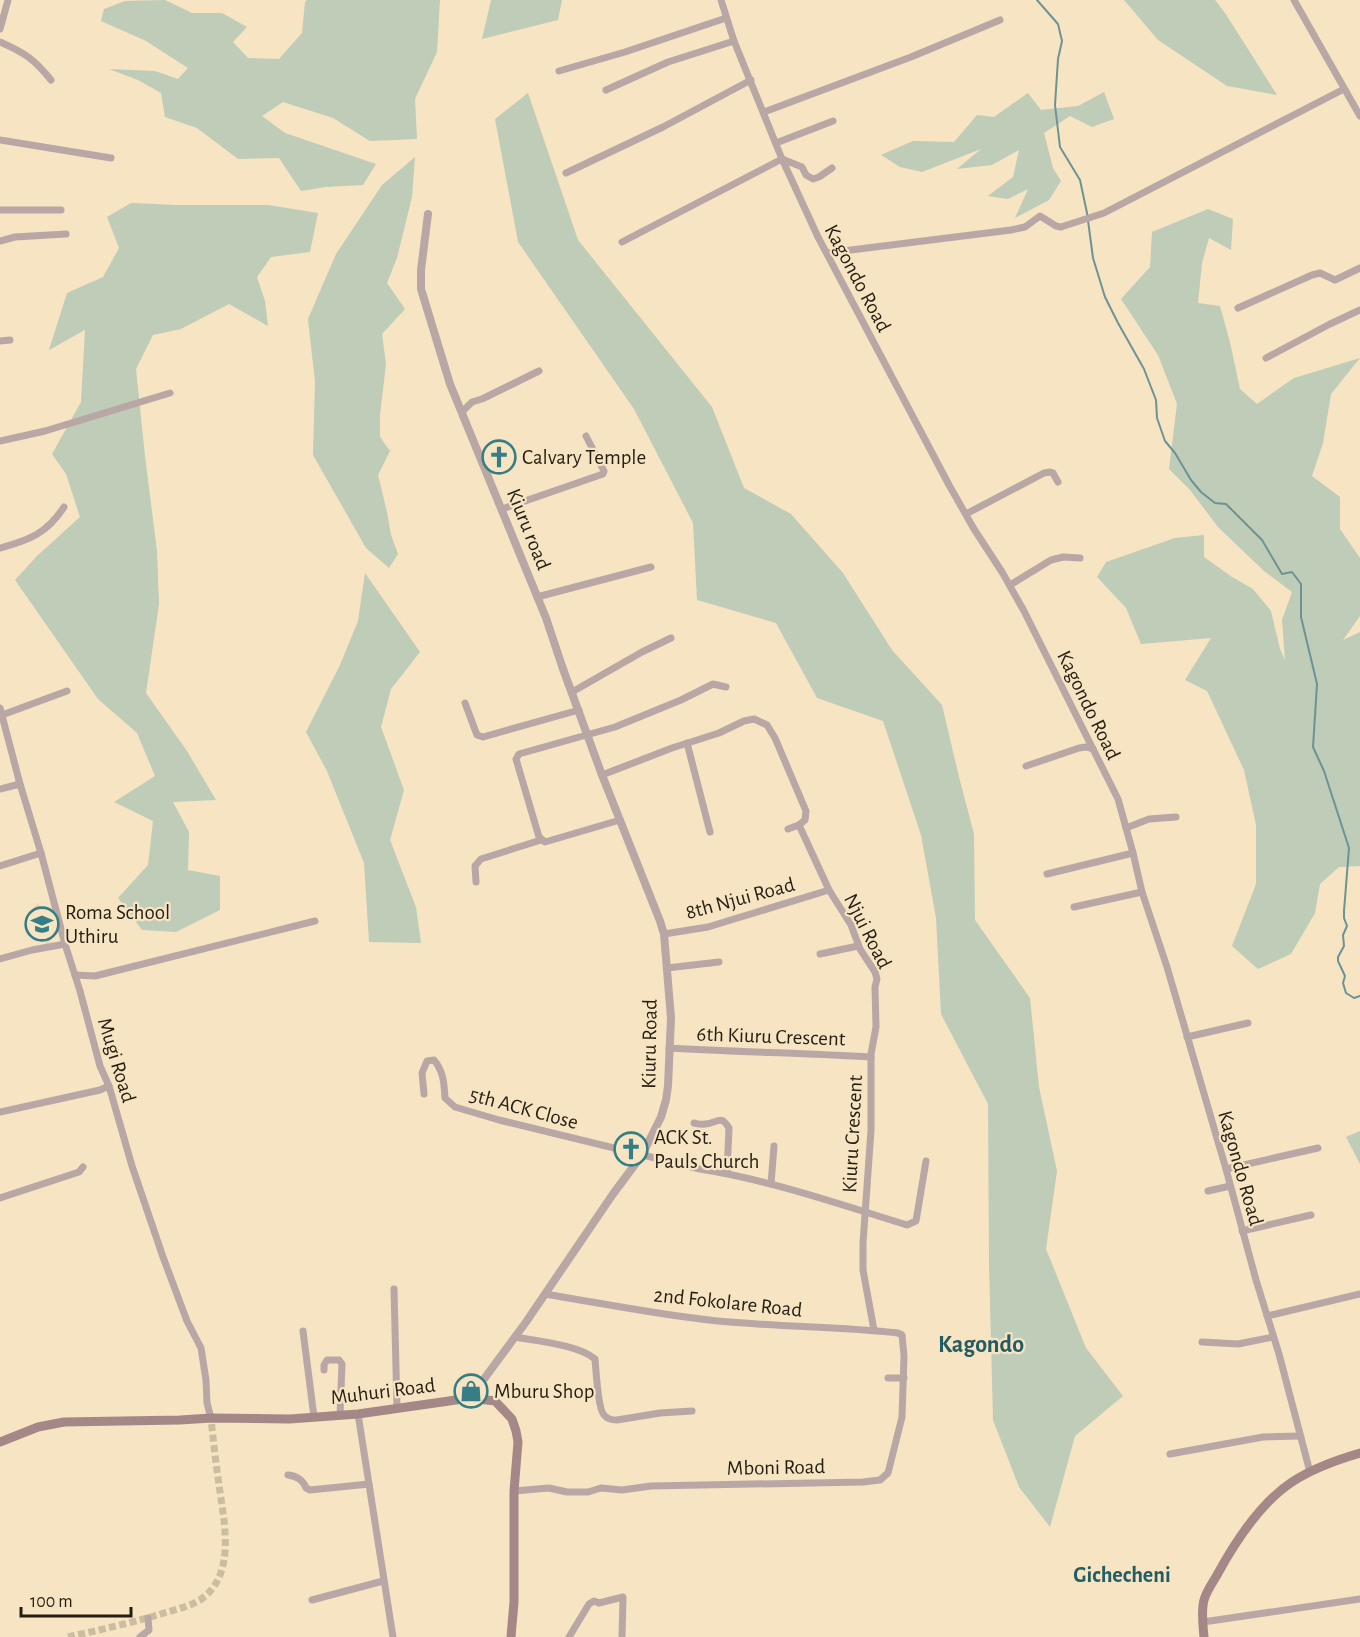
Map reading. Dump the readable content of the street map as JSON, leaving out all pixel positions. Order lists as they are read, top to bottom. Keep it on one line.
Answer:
{"streets":{"main road":["Muhuri Road"],"street":["Kagondo Road","Kiuru road","8th Njui Road","Njui Road","6th Kiuru Crescent","Kiuru Road","Mugi Road","5th ACK Close","Kiuru Crescent","2nd Fokolare Road","Mboni Road"]},"crossings":[["Kiuru road","Kiuru Road"],["8th Njui Road","Njui Road"],["8th Njui Road","Kiuru Road"],["Njui Road","6th Kiuru Crescent"],["Njui Road","Kiuru Crescent"],["6th Kiuru Crescent","Kiuru Road"],["6th Kiuru Crescent","Kiuru Crescent"],["Kiuru Road","5th ACK Close"],["Kiuru Road","2nd Fokolare Road"],["Kiuru Road","Muhuri Road"],["Mugi Road","Muhuri Road"],["Kiuru Crescent","2nd Fokolare Road"],["2nd Fokolare Road","Mboni Road"],["Muhuri Road","Mboni Road"]],"districts":["Kagondo","Gichecheni"],"places":{"church":["Calvary Temple","ACK St. Pauls Church"],"school or university":["Roma School Uthiru"],"shop":["Mburu Shop"]},"scale_bar":"100 m"}
